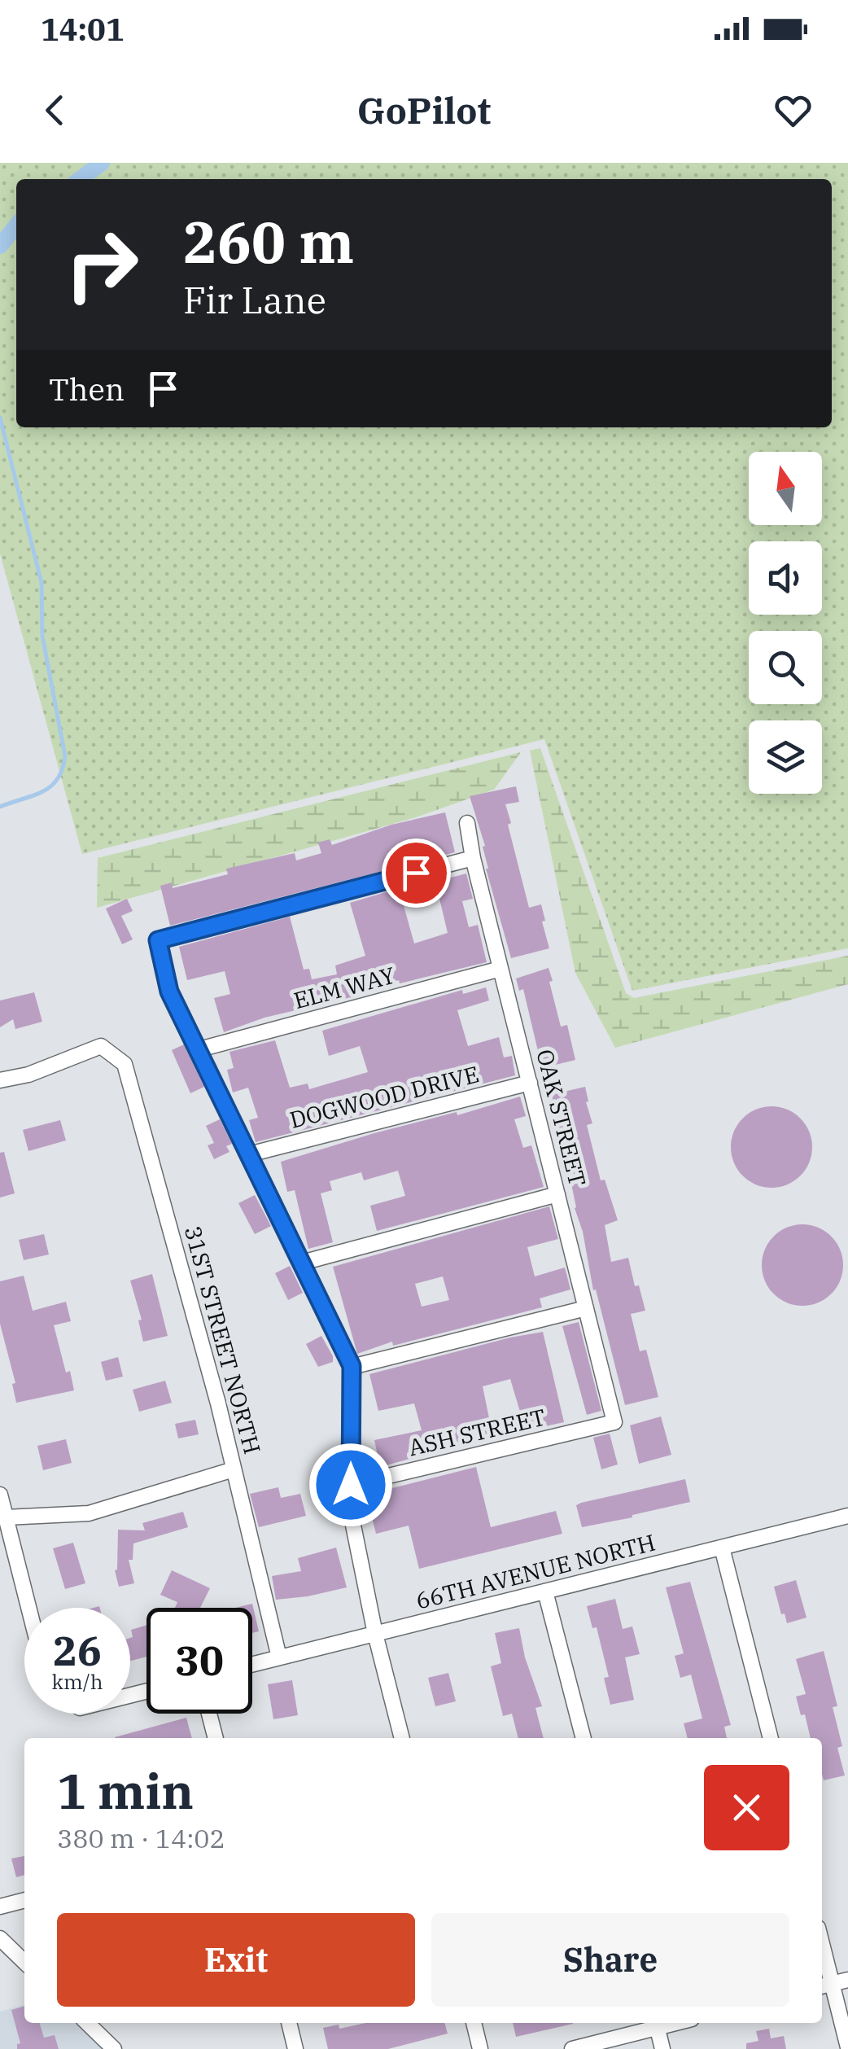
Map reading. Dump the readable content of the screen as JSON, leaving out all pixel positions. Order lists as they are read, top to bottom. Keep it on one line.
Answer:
{"streets":{"street":["ELM WAY","DOGWOOD DRIVE","OAK STREET","31ST STREET NORTH","ASH STREET","66TH AVENUE NORTH"]},"crossings":[["ELM WAY","OAK STREET"],["DOGWOOD DRIVE","OAK STREET"],["OAK STREET","ASH STREET"],["31ST STREET NORTH","66TH AVENUE NORTH"]],"north":"top","page":{"status":"14:01","header":"GoPilot","turn":["260 m","Fir Lane"],"then":"Then","speed":"26 km/h","limit":"30","heading":["1 min","380 m · 14:02"],"buttons":["Exit","Share"]}}
